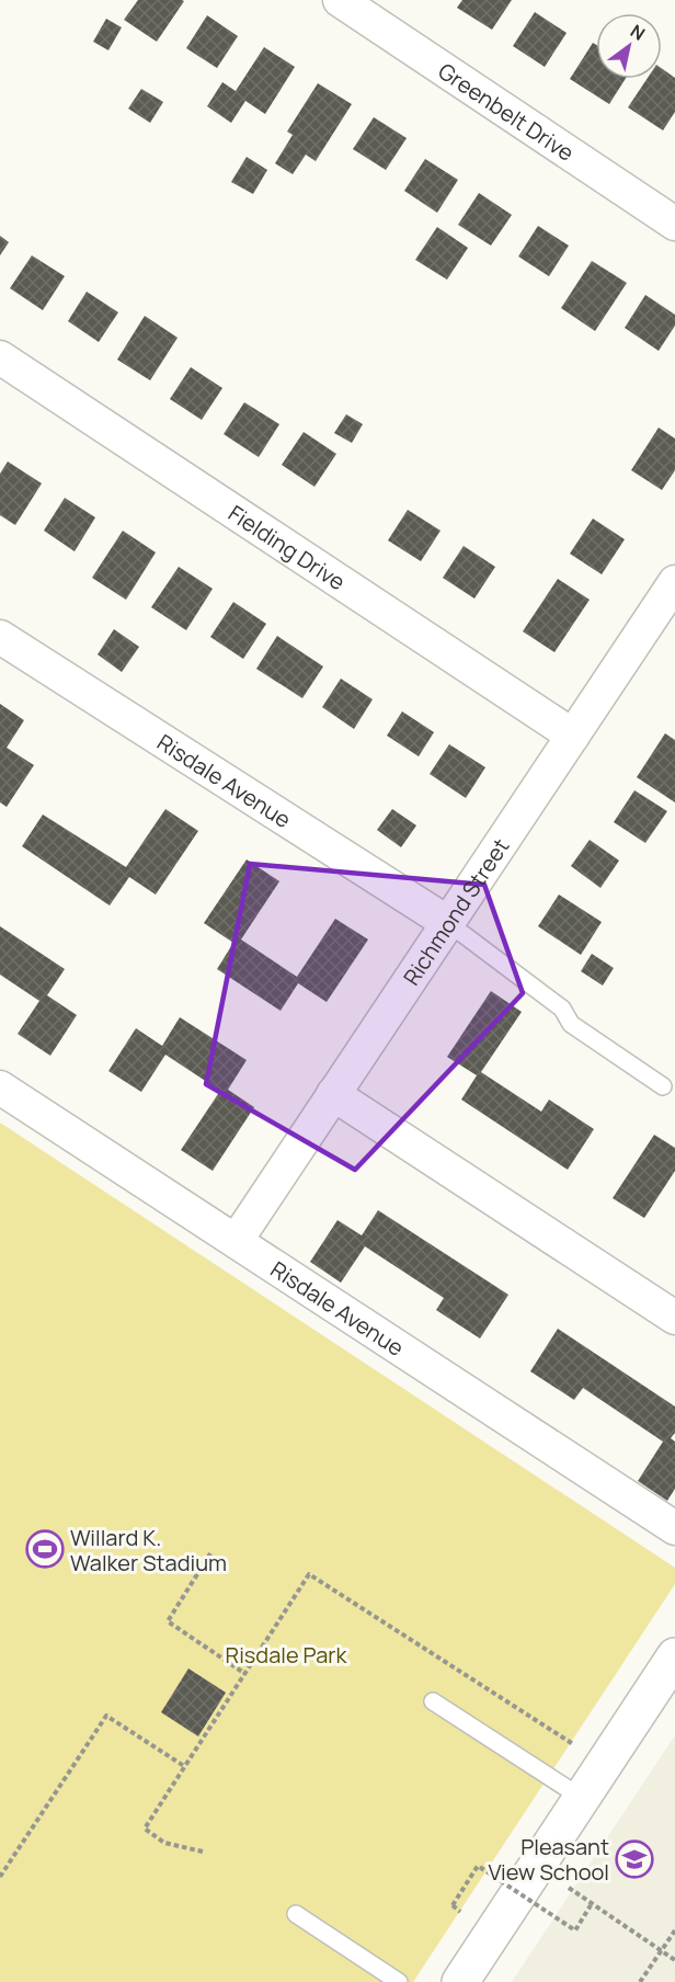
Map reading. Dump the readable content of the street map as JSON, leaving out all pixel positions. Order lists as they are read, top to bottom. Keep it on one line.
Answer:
{"streets":{"street":["Greenbelt Drive","Fielding Drive","Risdale Avenue","Richmond Street"]},"crossings":[["Fielding Drive","Richmond Street"],["Risdale Avenue","Richmond Street"]],"parks":["Risdale Park"],"places":{"sports":["Willard K. Walker Stadium"],"school or university":["Pleasant View School"]},"north":"top right"}
